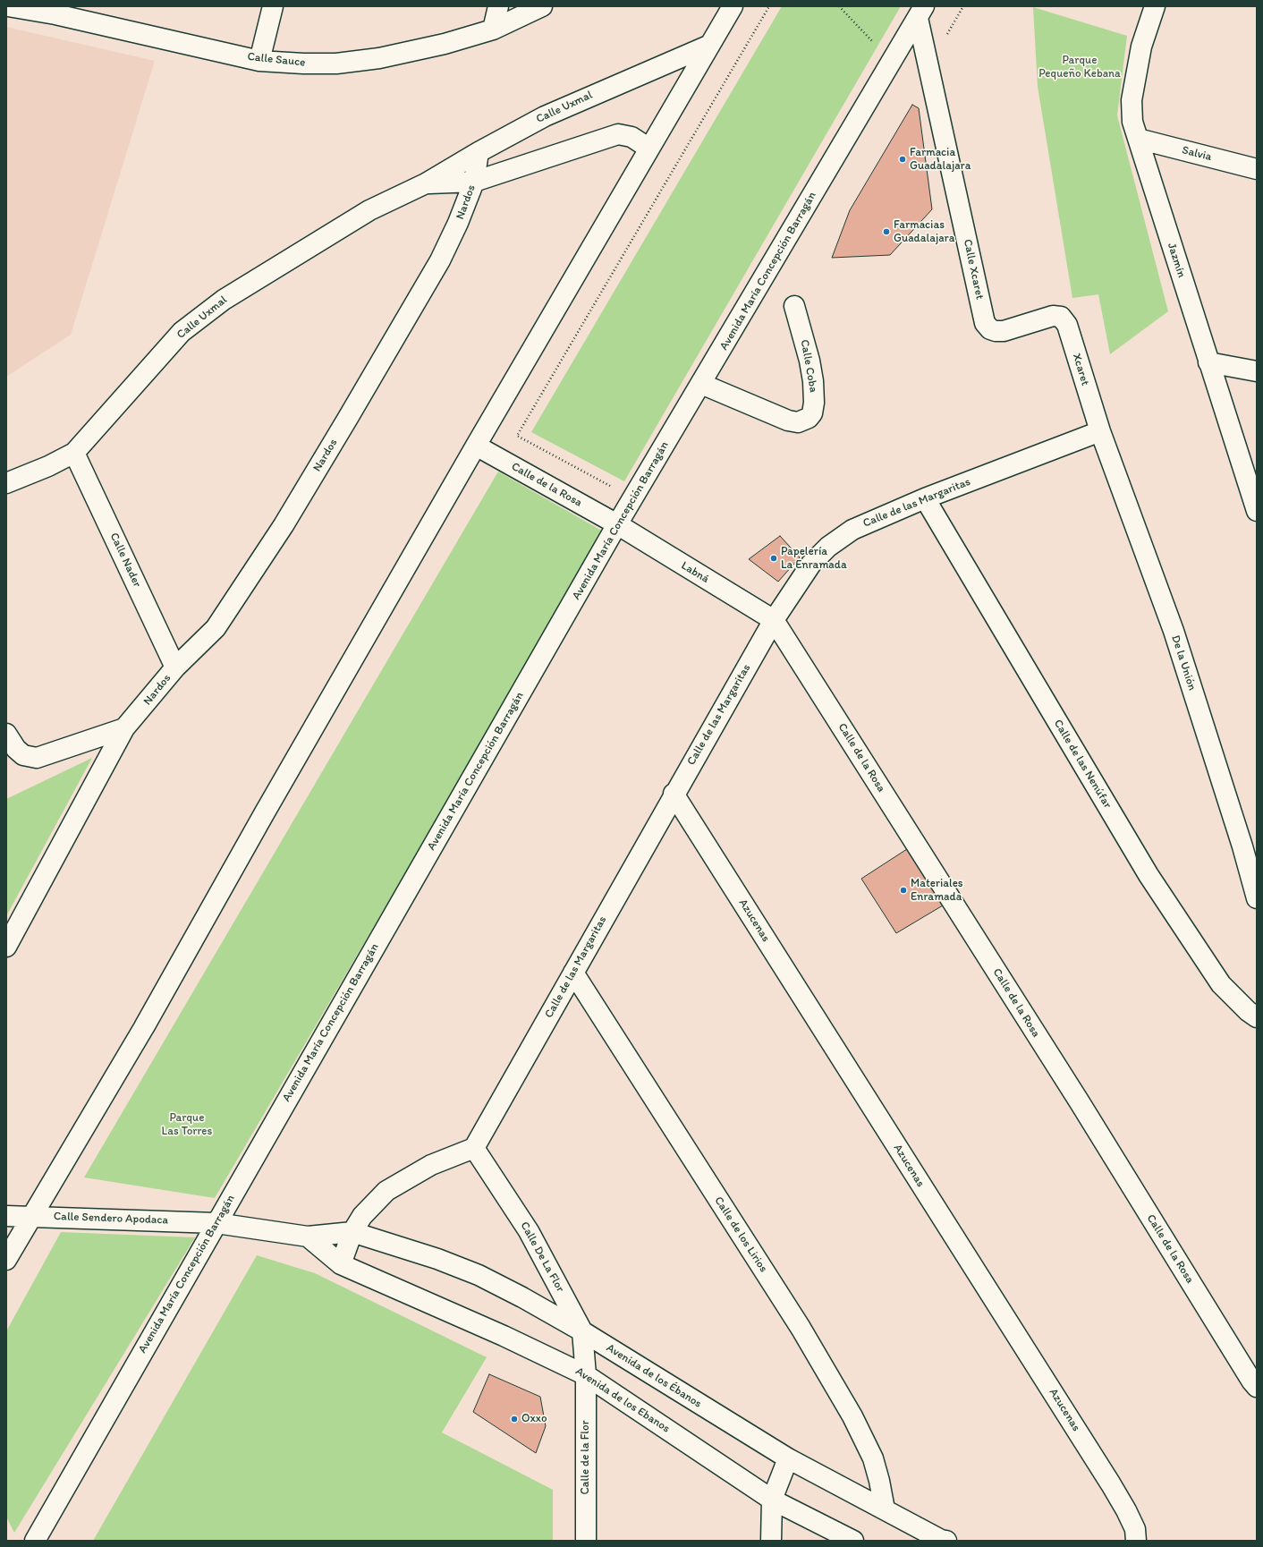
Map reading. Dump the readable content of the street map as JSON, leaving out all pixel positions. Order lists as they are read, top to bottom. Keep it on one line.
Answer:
{"streets":{"street":["Calle Sauce","Calle Uxmal","Salvia","Nardos","Jazmín","Calle Xcaret","Avenida María Concepción Barragán","Calle Coba","Xcaret","Calle de la Rosa","Calle de las Margaritas","Calle Nader","Labná","De la Unión","Calle de las Nenúfar","Azucenas","Calle Sendero Apodaca","Calle de los Lirios","Calle De La Flor","Avenida de los Ébanos","Avenida de los Ebanos","Calle de la Flor"]},"crossings":[["Calle Uxmal","Nardos"],["Calle Uxmal","Calle Nader"],["Salvia","Jazmín"],["Nardos","Calle Nader"],["Calle Xcaret","Avenida María Concepción Barragán"],["Calle Xcaret","Xcaret"],["Avenida María Concepción Barragán","Calle Coba"],["Avenida María Concepción Barragán","Calle de la Rosa"],["Avenida María Concepción Barragán","Labná"],["Avenida María Concepción Barragán","Calle Sendero Apodaca"],["Xcaret","Calle de las Margaritas"],["Xcaret","De la Unión"],["Calle de la Rosa","Calle de las Margaritas"],["Calle de la Rosa","Labná"],["Calle de las Margaritas","Labná"],["Calle de las Margaritas","De la Unión"],["Calle de las Margaritas","Calle de las Nenúfar"],["Calle de las Margaritas","Azucenas"],["Calle de las Margaritas","Calle de los Lirios"],["Calle de las Margaritas","Calle De La Flor"],["Calle de los Lirios","Avenida de los Ébanos"],["Calle De La Flor","Avenida de los Ébanos"],["Calle De La Flor","Avenida de los Ebanos"],["Calle De La Flor","Calle de la Flor"],["Avenida de los Ebanos","Calle de la Flor"]],"parks":["Parque Pequeño Kebana","Parque Las Torres"],"places":["Farmacia Guadalajara","Farmacias Guadalajara","Papelería La Enramada","Materiales Enramada","Oxxo"]}
